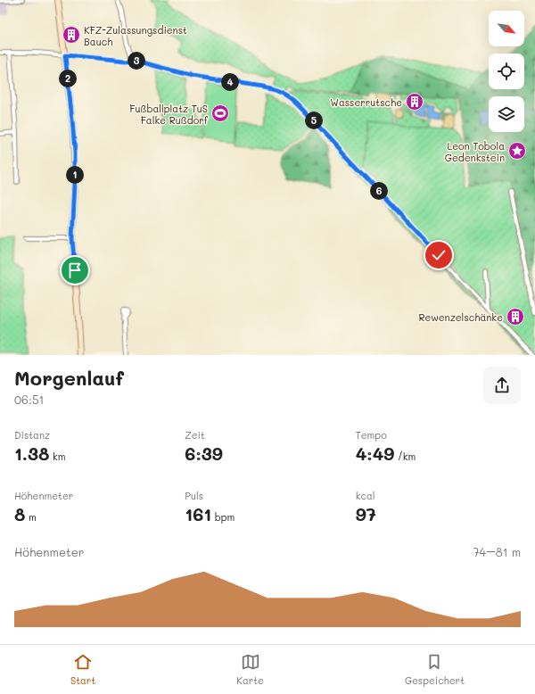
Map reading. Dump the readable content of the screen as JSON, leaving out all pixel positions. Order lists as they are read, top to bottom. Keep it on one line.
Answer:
{"places":{"building":["KFZ-Zulassungsdienst Bauch","Wasserrutsche","Rewenzelschänke"],"sports":["Fußballplatz TuS Falke Rußdorf"],"place":["Leon Tobola Gedenkstein"]},"north":"bottom right","page":{"pins":["3","2","4","5","1","6"],"heading":["Morgenlauf","06:51"],"stats":[["Distanz","1.38 km"],["Zeit","6:39"],["Tempo","4:49 /km"],["Höhenmeter","8 m"],["Puls","161 bpm"],["kcal","97"]],"chart":["Höhenmeter","74–81 m"],"tabs":["Start","Karte","Gespeichert"]}}
